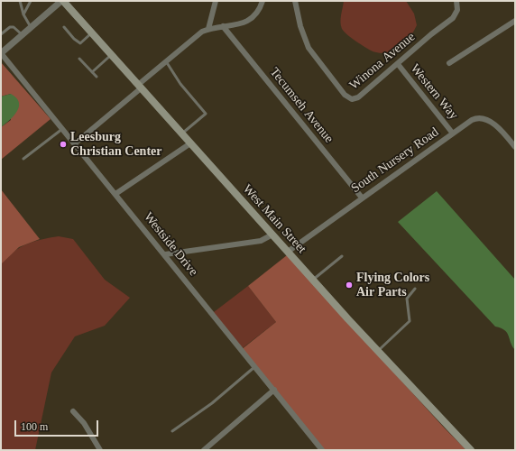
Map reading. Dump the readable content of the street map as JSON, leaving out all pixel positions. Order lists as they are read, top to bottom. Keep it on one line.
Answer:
{"streets":{"main road":["West Main Street"],"street":["Winona Avenue","Western Way","Tecumseh Avenue","South Nursery Road","Westside Drive"]},"crossings":[["Winona Avenue","Western Way"],["Western Way","South Nursery Road"],["Tecumseh Avenue","South Nursery Road"],["South Nursery Road","West Main Street"]],"places":["Leesburg Christian Center","Flying Colors Air Parts"],"scale_bar":"100 m"}
